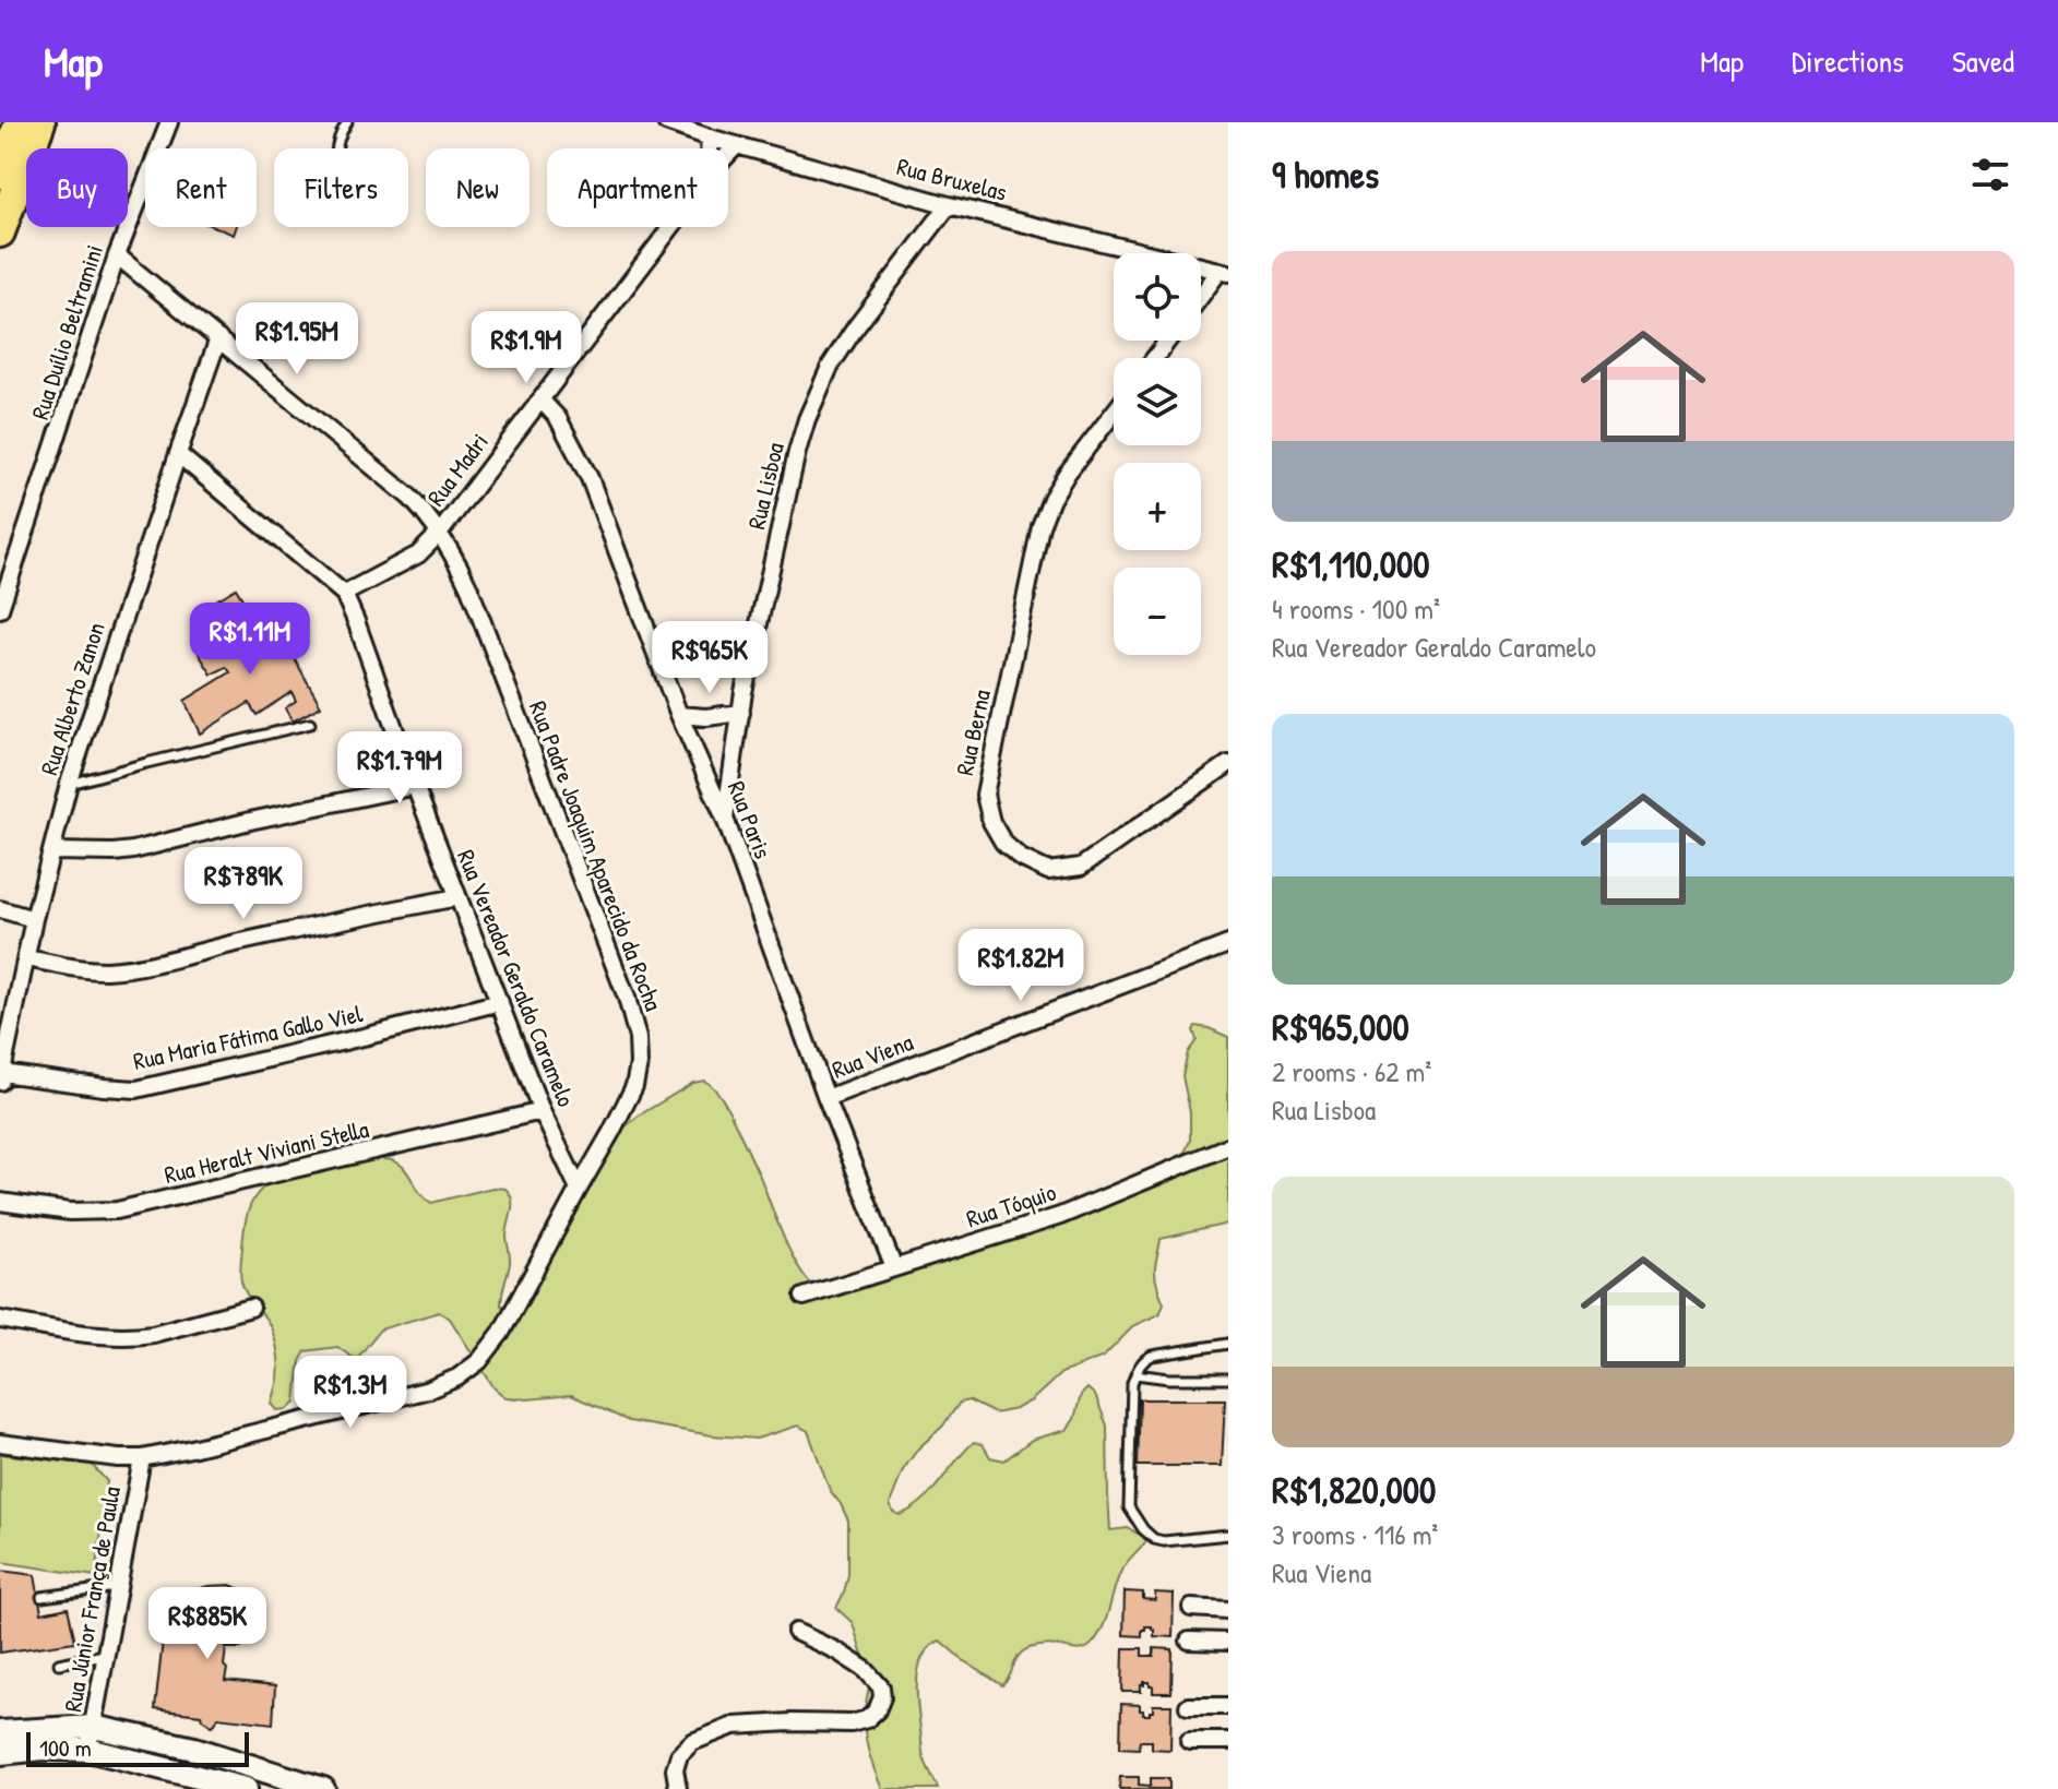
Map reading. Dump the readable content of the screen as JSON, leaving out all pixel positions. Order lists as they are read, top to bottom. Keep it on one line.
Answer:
{"streets":{"street":["Rua Bruxelas","Rua Duílio Beltramini","Rua Madri","Rua Lisboa","Rua Alberto Zanon","Rua Berna","Rua Paris","Rua Padre Joaquim Aparecido da Rocha","Rua Vereador Geraldo Caramelo","Rua Maria Fátima Gallo Viel","Rua Viena","Rua Heralt Viviani Stella","Rua Tóquio","Rua Júnior França de Paula"]},"crossings":[["Rua Bruxelas","Rua Madri"],["Rua Bruxelas","Rua Lisboa"],["Rua Duílio Beltramini","Rua Padre Joaquim Aparecido da Rocha"],["Rua Madri","Rua Paris"],["Rua Madri","Rua Padre Joaquim Aparecido da Rocha"],["Rua Madri","Rua Vereador Geraldo Caramelo"],["Rua Lisboa","Rua Paris"],["Rua Alberto Zanon","Rua Padre Joaquim Aparecido da Rocha"],["Rua Alberto Zanon","Rua Vereador Geraldo Caramelo"],["Rua Alberto Zanon","Rua Maria Fátima Gallo Viel"],["Rua Paris","Rua Viena"],["Rua Paris","Rua Tóquio"],["Rua Padre Joaquim Aparecido da Rocha","Rua Vereador Geraldo Caramelo"],["Rua Padre Joaquim Aparecido da Rocha","Rua Júnior França de Paula"],["Rua Vereador Geraldo Caramelo","Rua Maria Fátima Gallo Viel"],["Rua Vereador Geraldo Caramelo","Rua Heralt Viviani Stella"]],"scale_bar":"100 m","page":{"header":"Map","nav":["Map","Directions","Saved"],"heading":"9 homes","chip":["Buy","Rent","Filters","New","Apartment"],"list":[{"name":"R$1,110,000","note":"4 rooms · 100 m² · Rua Vereador Geraldo Caramelo"},{"name":"R$965,000","note":"2 rooms · 62 m² · Rua Lisboa"},{"name":"R$1,820,000","note":"3 rooms · 116 m² · Rua Viena"}],"map_buttons":["+","−"],"price":["R$1.95M","R$1.9M","R$1.11M","R$965K","R$1.79M","R$789K","R$1.82M","R$1.3M","R$885K"],"scale":"100 m"}}
